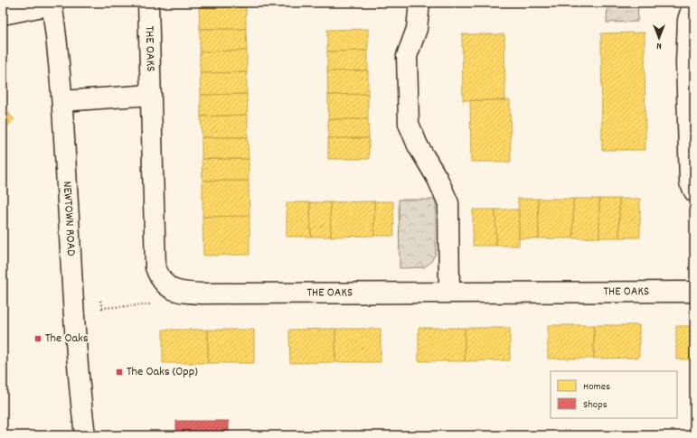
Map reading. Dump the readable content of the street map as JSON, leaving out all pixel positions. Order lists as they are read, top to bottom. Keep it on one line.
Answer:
{"streets":{"street":["THE OAKS","NEWTOWN ROAD"]},"places":{"transit":["The Oaks","The Oaks (Opp)"]},"legend":["Homes","Shops"],"north":"bottom"}
